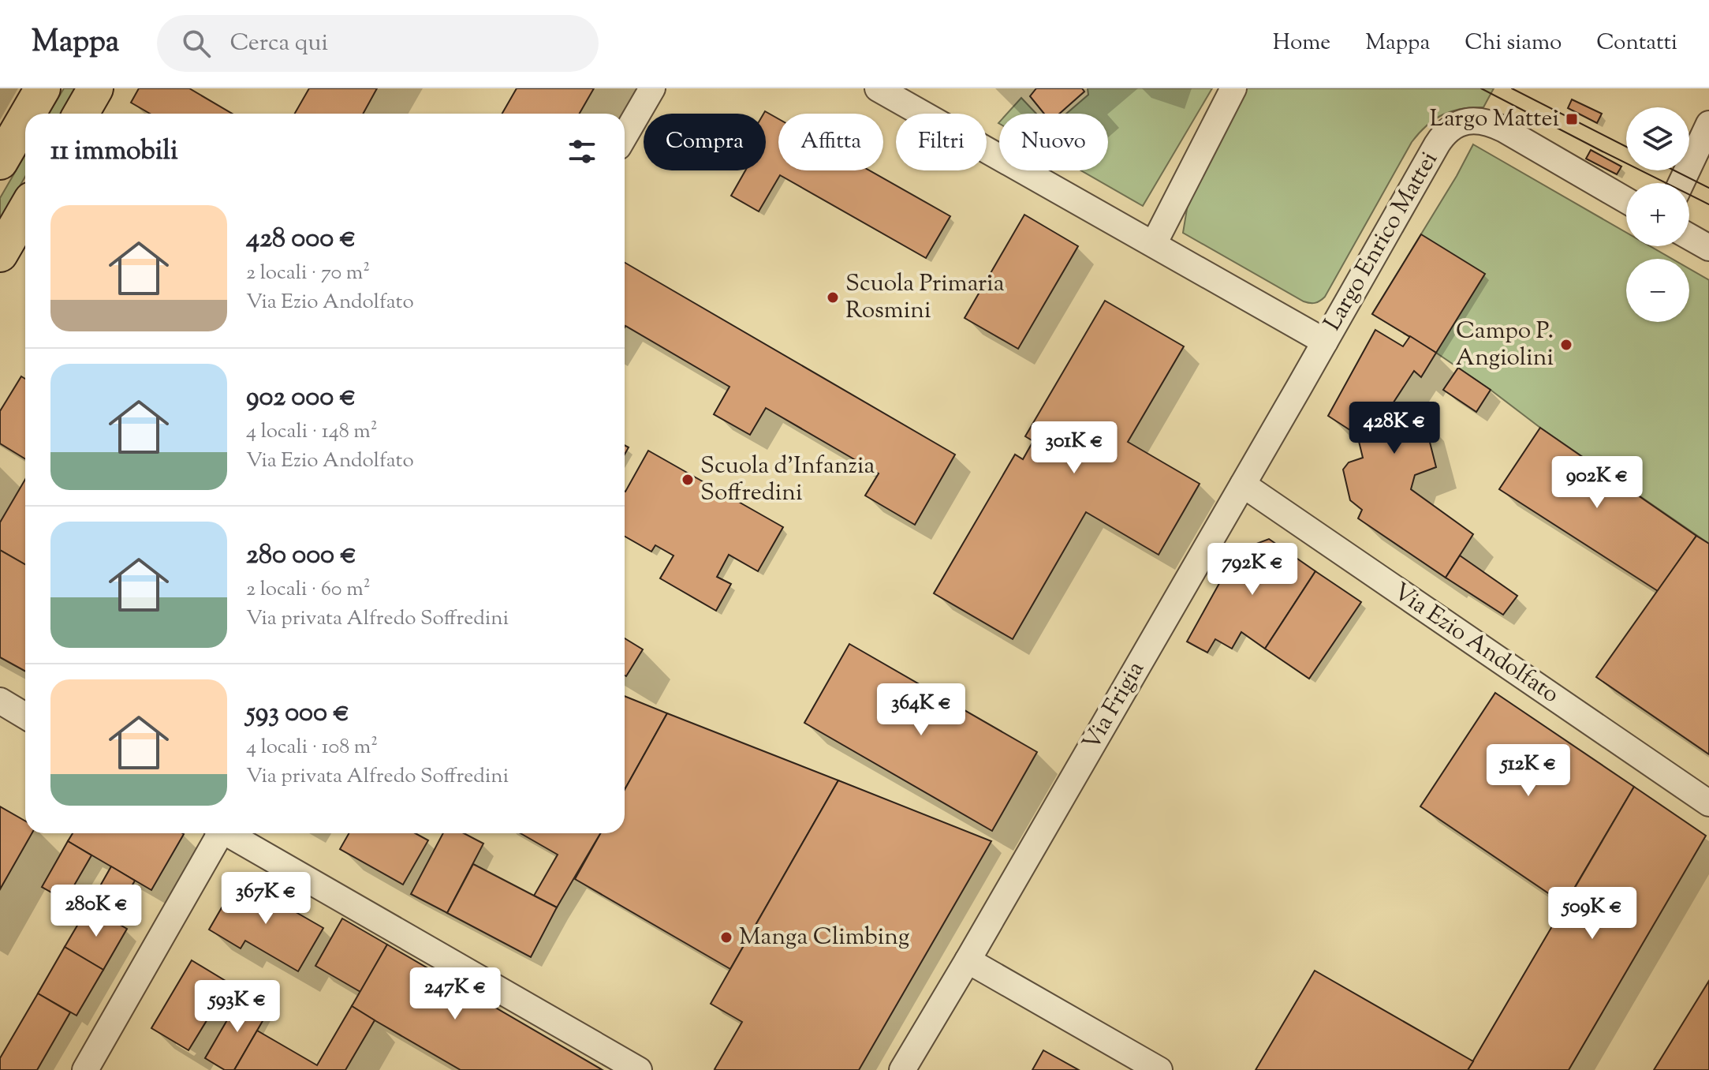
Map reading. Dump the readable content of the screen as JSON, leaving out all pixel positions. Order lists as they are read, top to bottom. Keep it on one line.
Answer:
{"streets":{"street":["Largo Enrico Mattei","Via Ezio Andolfato","Via Frigia"]},"crossings":[["Largo Enrico Mattei","Via Frigia"],["Via Ezio Andolfato","Via Frigia"]],"places":{"transit":["Largo Mattei"],"other":["Scuola Primaria Rosmini","Campo P. Angiolini","Scuola d'Infanzia Soffredini","Manga Climbing"]},"page":{"header":"Mappa","search":"Cerca qui","nav":["Home","Mappa","Chi siamo","Contatti"],"map_buttons":["+","−"],"chip":["Compra","Affitta","Filtri","Nuovo"],"heading":"11 immobili","list":[{"name":"428 000 €","note":"2 locali · 70 m² · Via Ezio Andolfato"},{"name":"902 000 €","note":"4 locali · 148 m² · Via Ezio Andolfato"},{"name":"280 000 €","note":"2 locali · 60 m² · Via privata Alfredo Soffredini"},{"name":"593 000 €","note":"4 locali · 108 m² · Via privata Alfredo Soffredini"}],"price":["428K €","301K €","902K €","792K €","364K €","512K €","367K €","280K €","509K €","247K €","593K €"]}}
